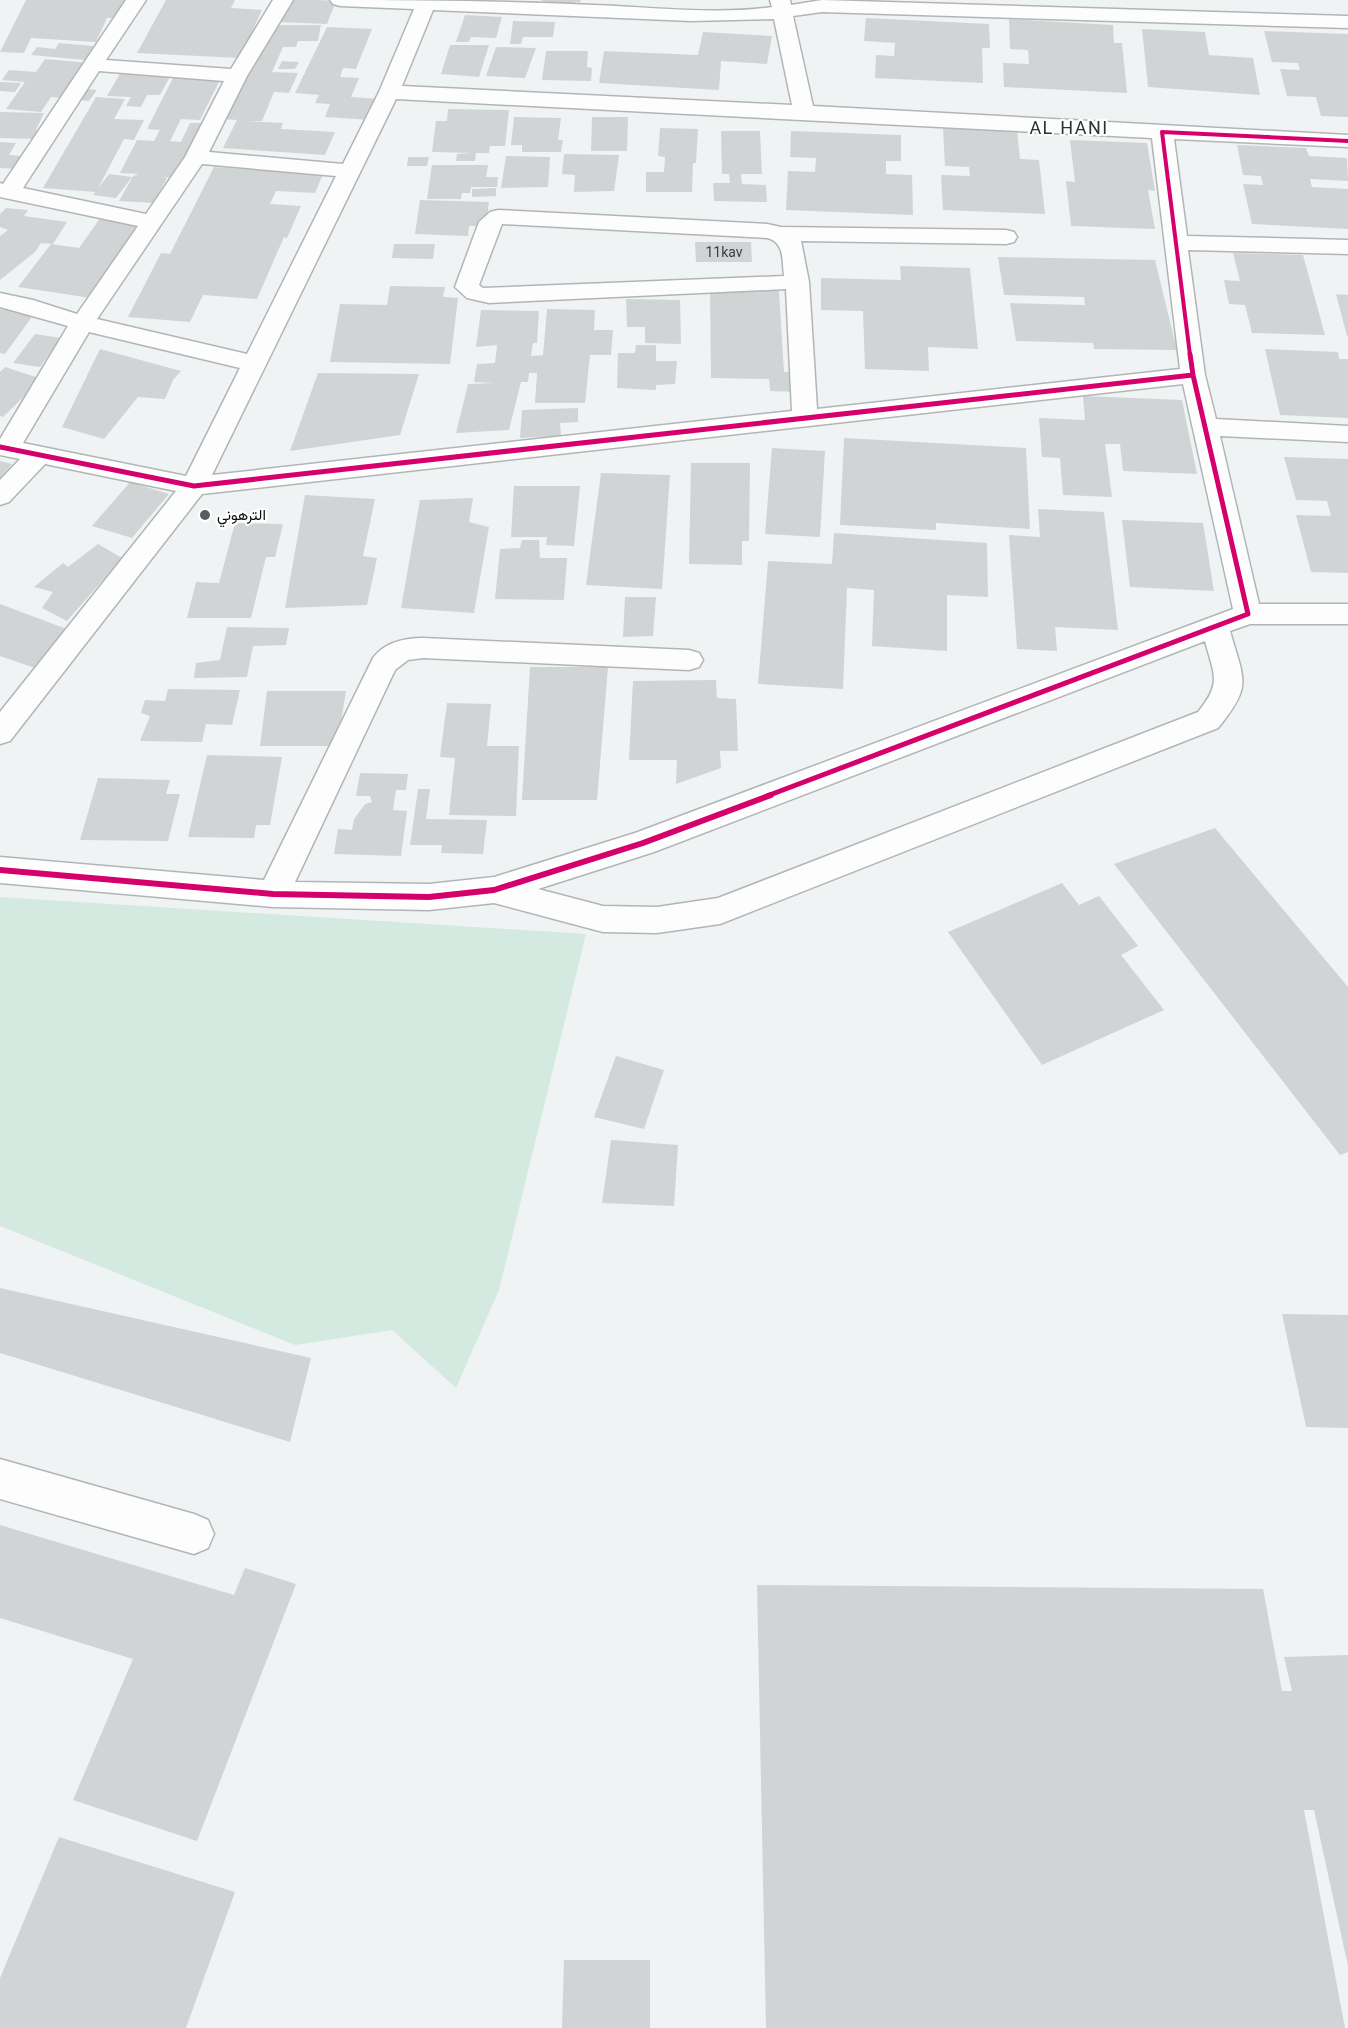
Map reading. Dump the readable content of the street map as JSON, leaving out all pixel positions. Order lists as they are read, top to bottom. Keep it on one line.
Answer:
{"districts":["AL HANI"],"places":["الترهوني"],"house_numbers":["11kav"]}
